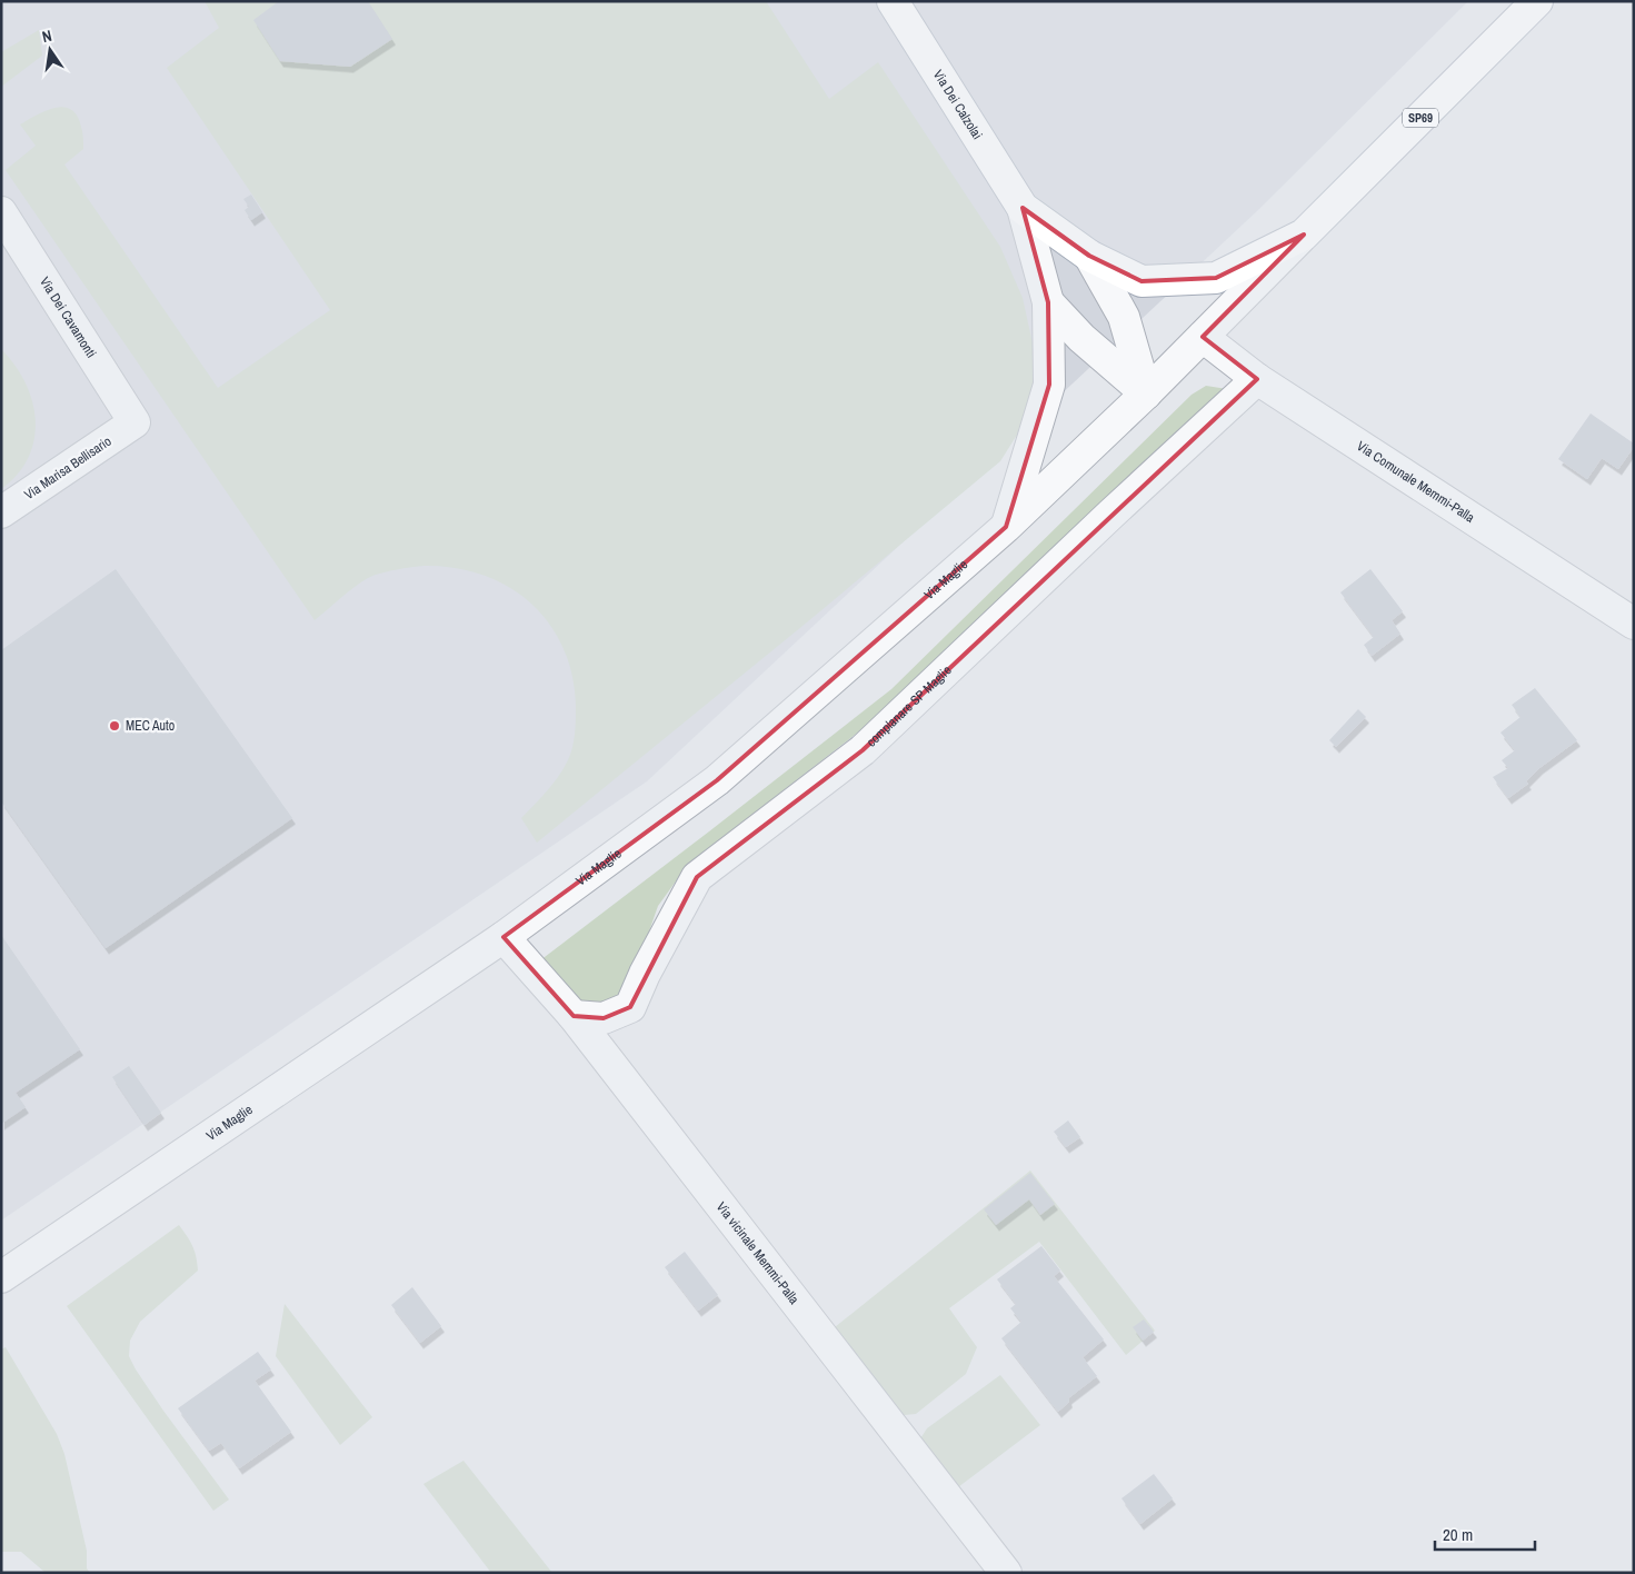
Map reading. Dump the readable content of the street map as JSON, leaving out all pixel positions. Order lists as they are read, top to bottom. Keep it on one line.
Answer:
{"streets":{"main road":["Via Dei Calzolai","SP69"],"street":["Via Dei Cavamonti","Via Marisa Bellisario","Via Comunale Memmi-Palla","Via Maglie","complanare SP Maglie","Via vicinale Memmi-Palla"]},"crossings":[["SP69","Via Comunale Memmi-Palla"],["SP69","Via Maglie"],["Via Dei Cavamonti","Via Marisa Bellisario"],["Via Comunale Memmi-Palla","complanare SP Maglie"],["Via Maglie","Via vicinale Memmi-Palla"],["complanare SP Maglie","Via vicinale Memmi-Palla"]],"places":["MEC Auto"],"scale_bar":"20 m","north":"top"}
